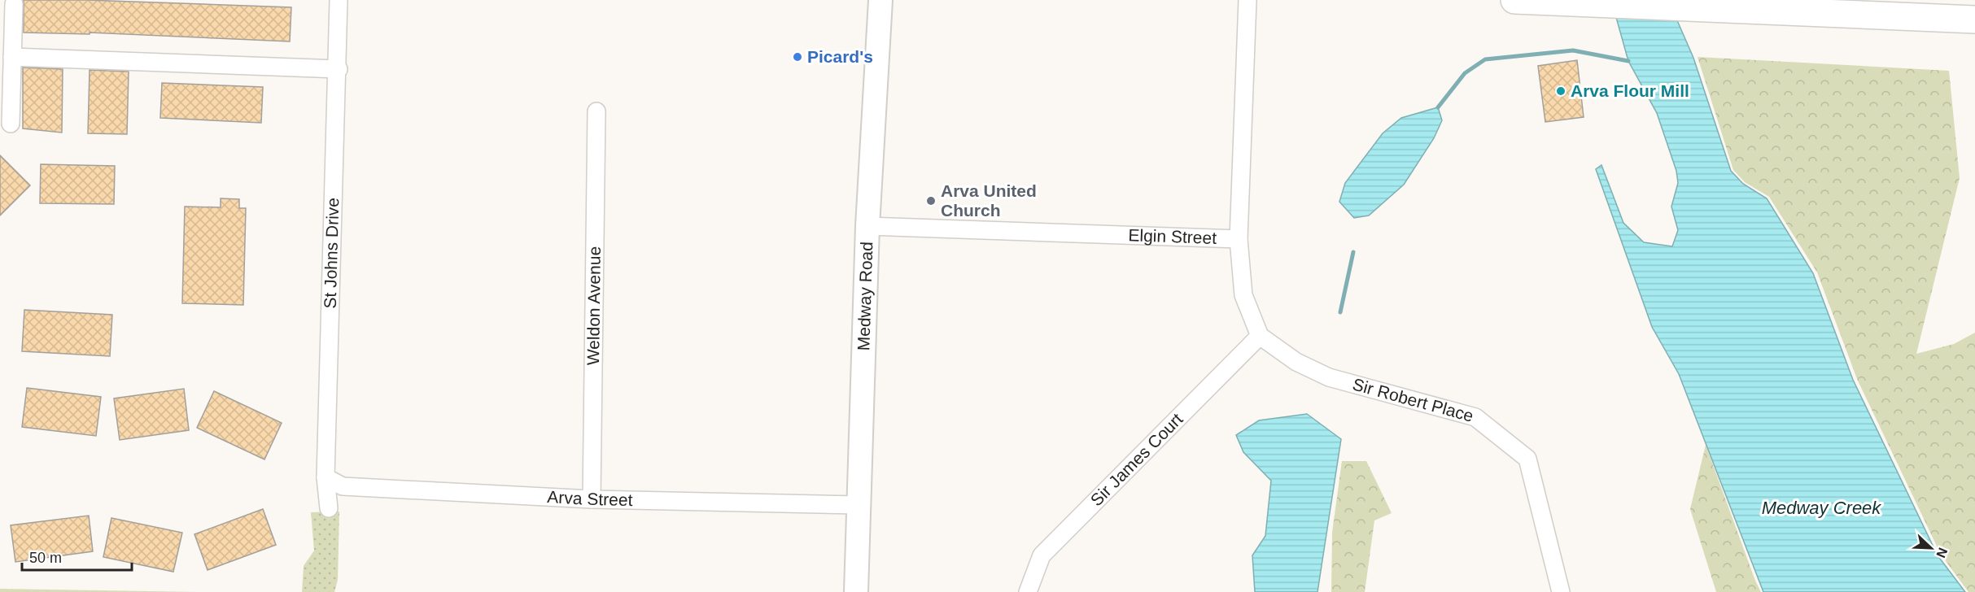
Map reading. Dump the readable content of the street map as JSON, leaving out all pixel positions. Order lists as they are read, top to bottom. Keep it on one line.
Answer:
{"streets":{"main road":["Medway Road"],"street":["Elgin Street","St Johns Drive","Weldon Avenue","Sir Robert Place","Sir James Court","Arva Street"]},"crossings":[["Elgin Street","Medway Road"],["St Johns Drive","Arva Street"],["Medway Road","Arva Street"],["Weldon Avenue","Arva Street"],["Sir Robert Place","Sir James Court"]],"water":["Medway Creek"],"places":["Picard's","Arva Flour Mill","Arva United Church"],"scale_bar":"50 m","north":"bottom right"}
